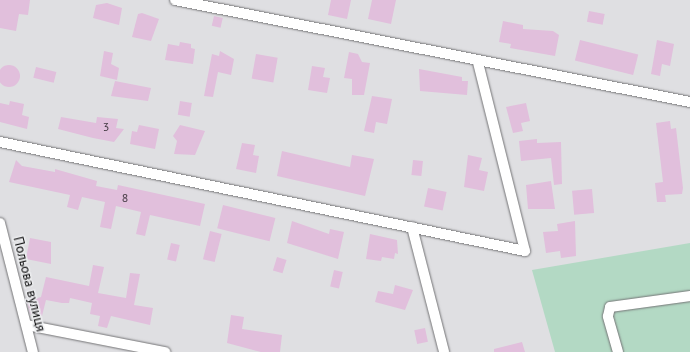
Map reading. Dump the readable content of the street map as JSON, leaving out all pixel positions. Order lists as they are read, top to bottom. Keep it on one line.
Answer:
{"streets":{"street":["Польова вулиця"]},"house_numbers":["3","8"]}
